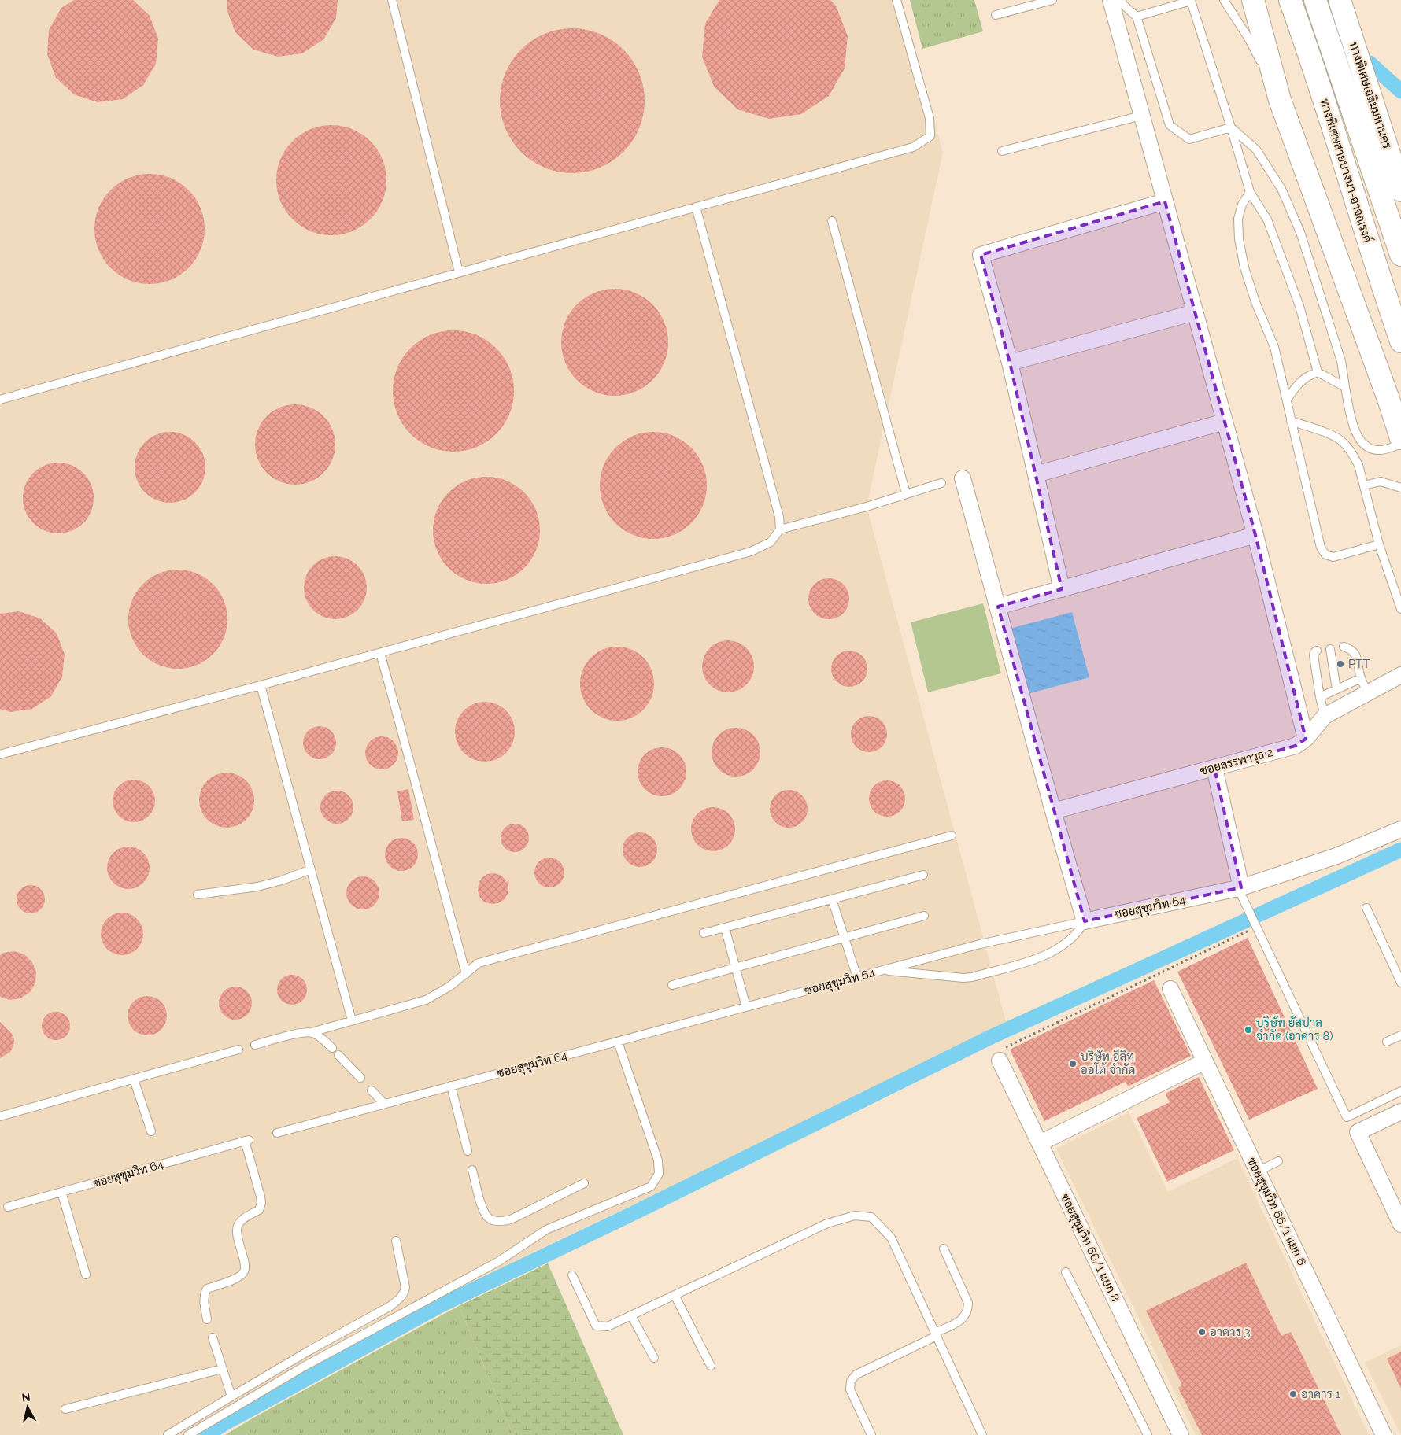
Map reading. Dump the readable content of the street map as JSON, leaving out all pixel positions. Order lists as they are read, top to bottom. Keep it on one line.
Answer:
{"streets":{"highway":["ทางพิเศษเฉลิมมหานคร","ทางพิเศษสายบางนา-อาจณรงค์"],"street":["ซอยสรรพาวุธ 2","ซอยสุขุมวิท 64","ซอยสุขุมวิท 66/1 แยก 6","ซอยสุขุมวิท 66/1 แยก 8"]},"places":["PTT","บริษัท ยัสปาล จำกัด (อาคาร 8)","บริษัท อีลิท ออโต้ จำกัด","อาคาร 3","อาคาร 1"],"north":"top"}
